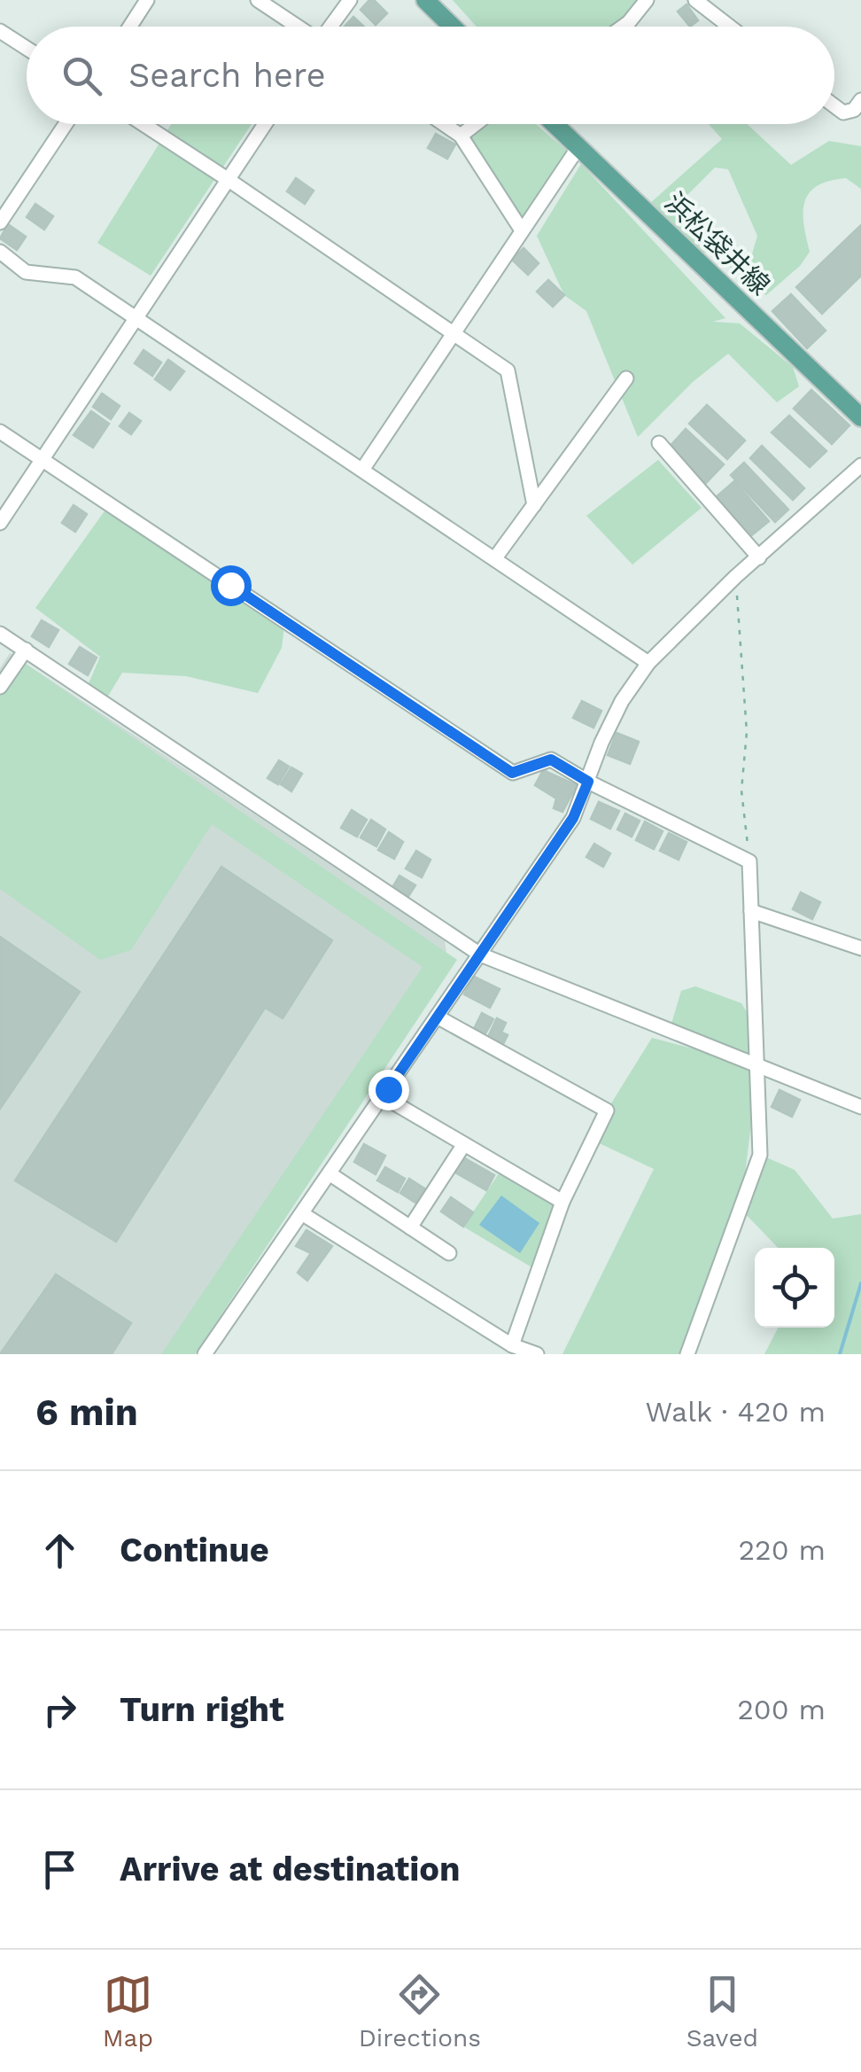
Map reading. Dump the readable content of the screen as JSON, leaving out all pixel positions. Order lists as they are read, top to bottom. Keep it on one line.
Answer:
{"streets":{"main road":["浜松袋井線"]},"page":{"search":"Search here","heading":["6 min","Walk · 420 m"],"list":[["Continue","220 m"],["Turn right","200 m"],"Arrive at destination"],"nav":["Map","Directions","Saved"]}}
